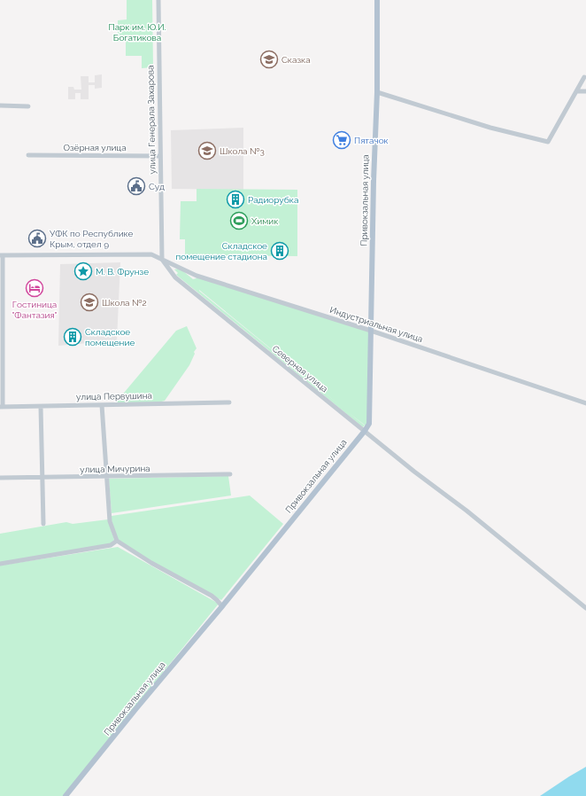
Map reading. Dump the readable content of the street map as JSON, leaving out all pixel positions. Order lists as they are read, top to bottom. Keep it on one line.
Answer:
{"streets":{"main road":["Привокзальная улица"],"street":["улица Генерала Захарова","Озёрная улица","Индустриальная улица","Северная улица","улица Первушина","улица Мичурина"]},"crossings":[["улица Генерала Захарова","Озёрная улица"],["улица Генерала Захарова","Индустриальная улица"],["улица Генерала Захарова","Северная улица"],["Привокзальная улица","Индустриальная улица"],["Привокзальная улица","Северная улица"],["Индустриальная улица","Северная улица"]],"parks":["Парк им. Ю.И. Богатикова"],"places":{"school or university":["Сказка","Школа №3","Школа №2"],"supermarket":["Пятачок"],"public building":["Суд","УФК по Республике Крым, отдел 9"],"building":["Радиорубка","Складское помещение стадиона","Складское помещение"],"sports":["Химик"],"place":["М. В. Фрунзе"],"hotel":["Гостиница \"Фантазия\""]}}
